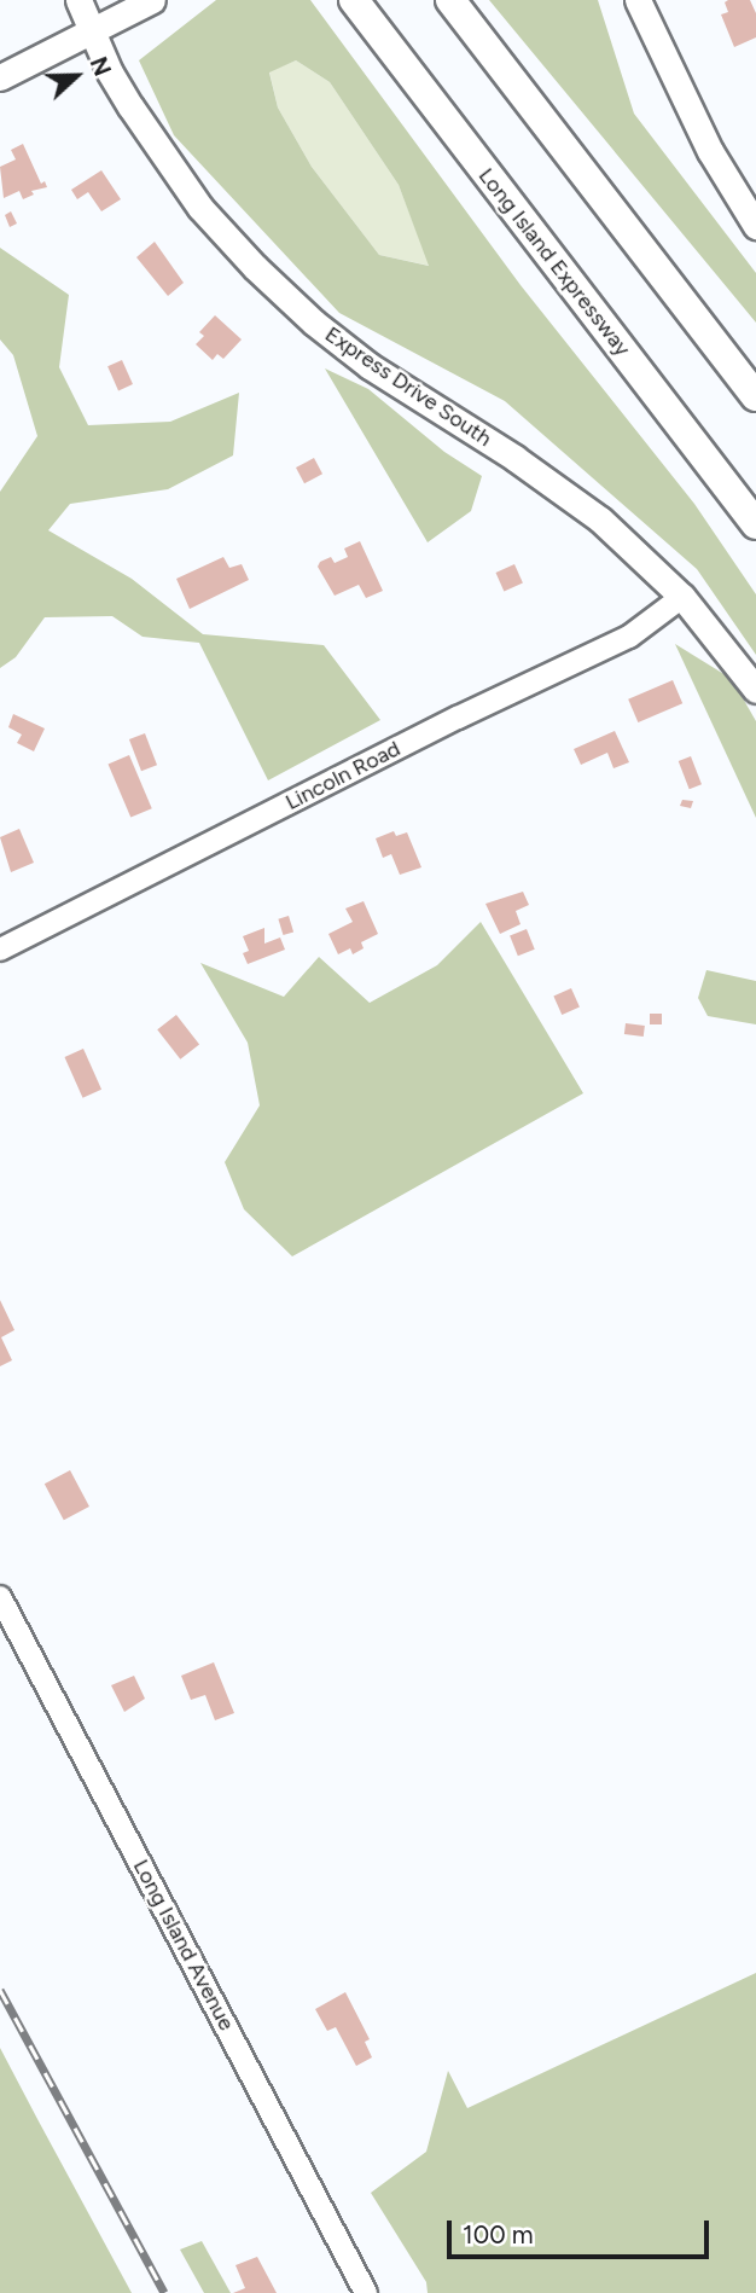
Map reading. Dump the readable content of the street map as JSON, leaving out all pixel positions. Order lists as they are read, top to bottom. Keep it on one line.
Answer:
{"streets":{"highway":["Long Island Expressway"],"main road":["Express Drive South"],"street":["Lincoln Road","Long Island Avenue"]},"crossings":[["Express Drive South","Lincoln Road"]],"scale_bar":"100 m","north":"right"}
